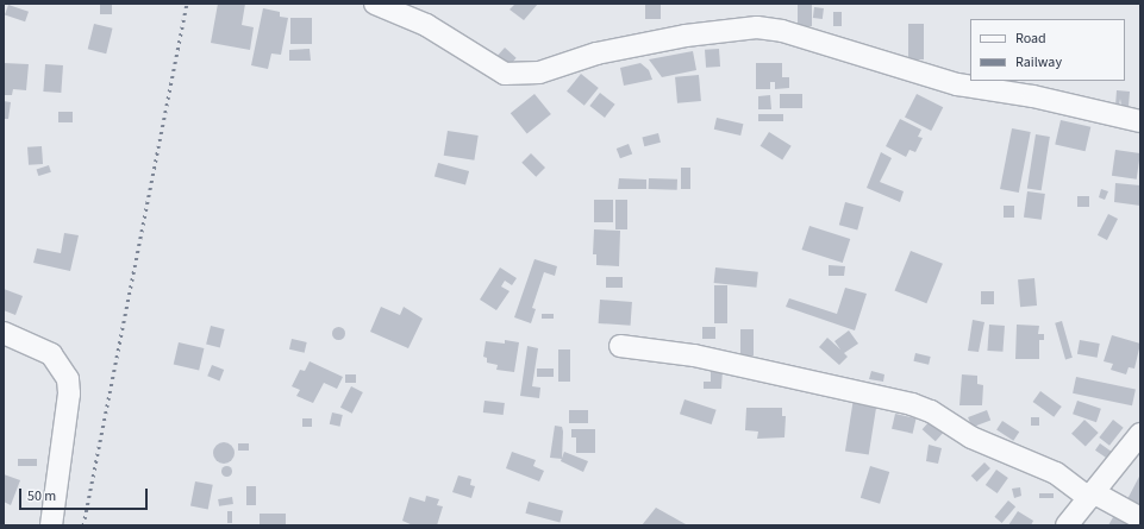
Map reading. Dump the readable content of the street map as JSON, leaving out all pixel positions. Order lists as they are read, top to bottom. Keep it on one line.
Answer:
{"legend":["Road","Railway"],"scale_bar":"50 m"}
